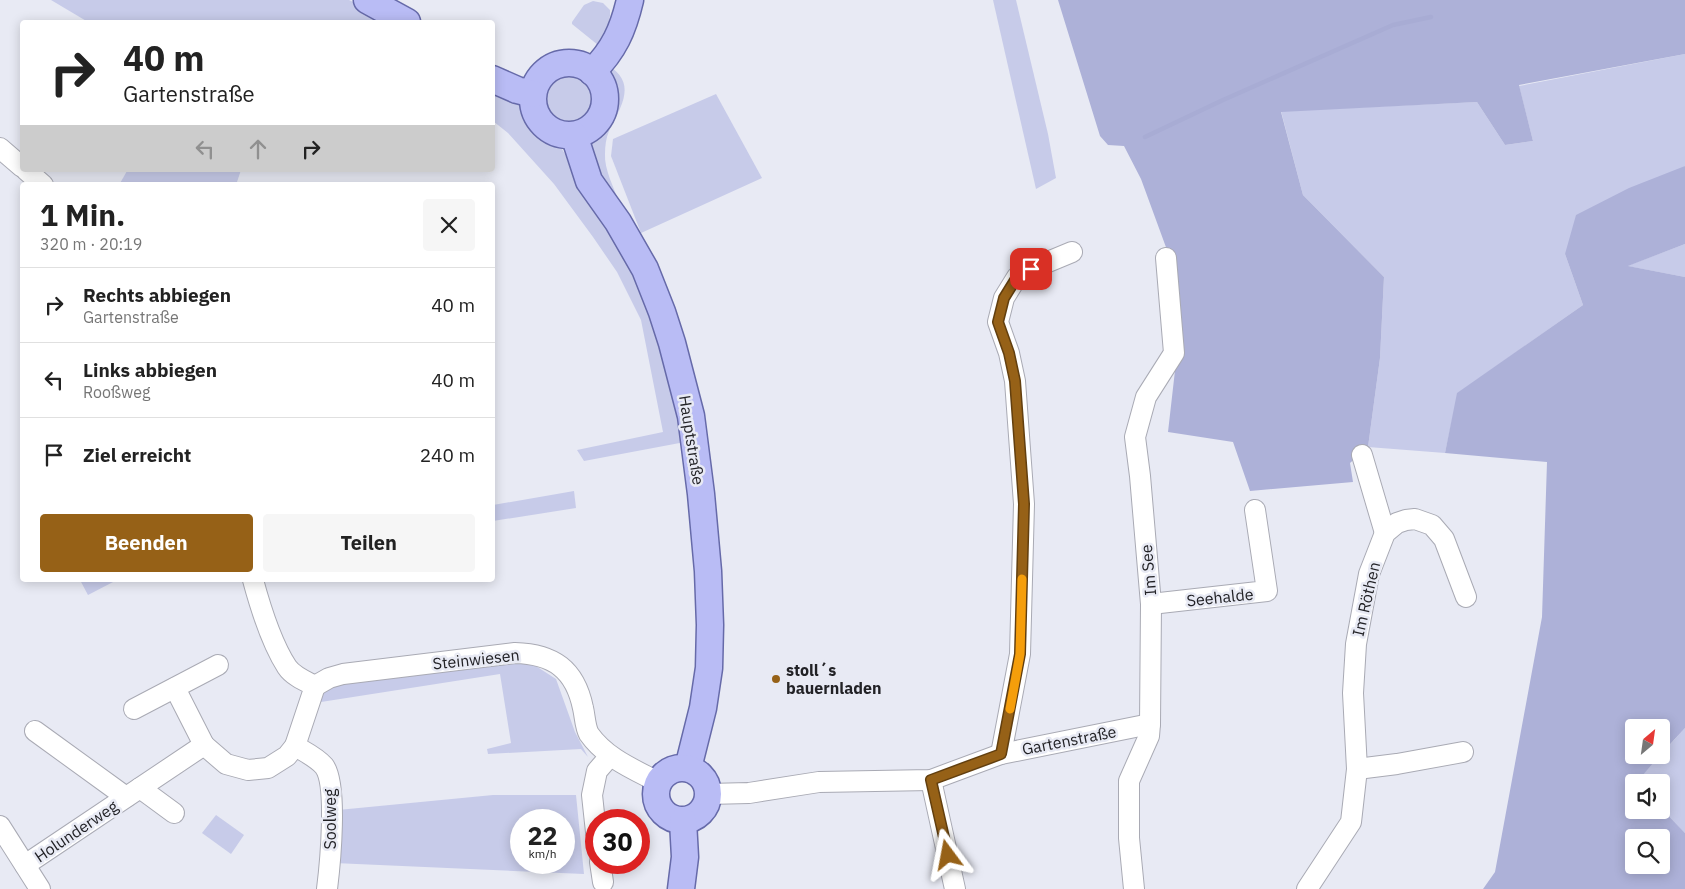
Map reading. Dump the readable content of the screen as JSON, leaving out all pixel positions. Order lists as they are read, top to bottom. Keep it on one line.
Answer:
{"streets":{"main road":["Hauptstraße"],"street":["Im See","Seehalde","Im Röthen","Steinwiesen","Gartenstraße","Soolweg","Holunderweg"]},"crossings":[["Hauptstraße","Steinwiesen"],["Hauptstraße","Gartenstraße"],["Im See","Seehalde"],["Im See","Gartenstraße"],["Steinwiesen","Gartenstraße"]],"places":["stoll´s bauernladen"],"north":"top right","page":{"turn":["40 m","Gartenstraße"],"heading":["1 Min.","320 m · 20:19"],"list":[{"name":"Rechts abbiegen","note":"Gartenstraße","value":"40 m"},{"name":"Links abbiegen","note":"Rooßweg","value":"40 m"},{"name":"Ziel erreicht","value":"240 m"}],"buttons":["Beenden","Teilen"],"speed":"22 km/h","limit":"30"}}
